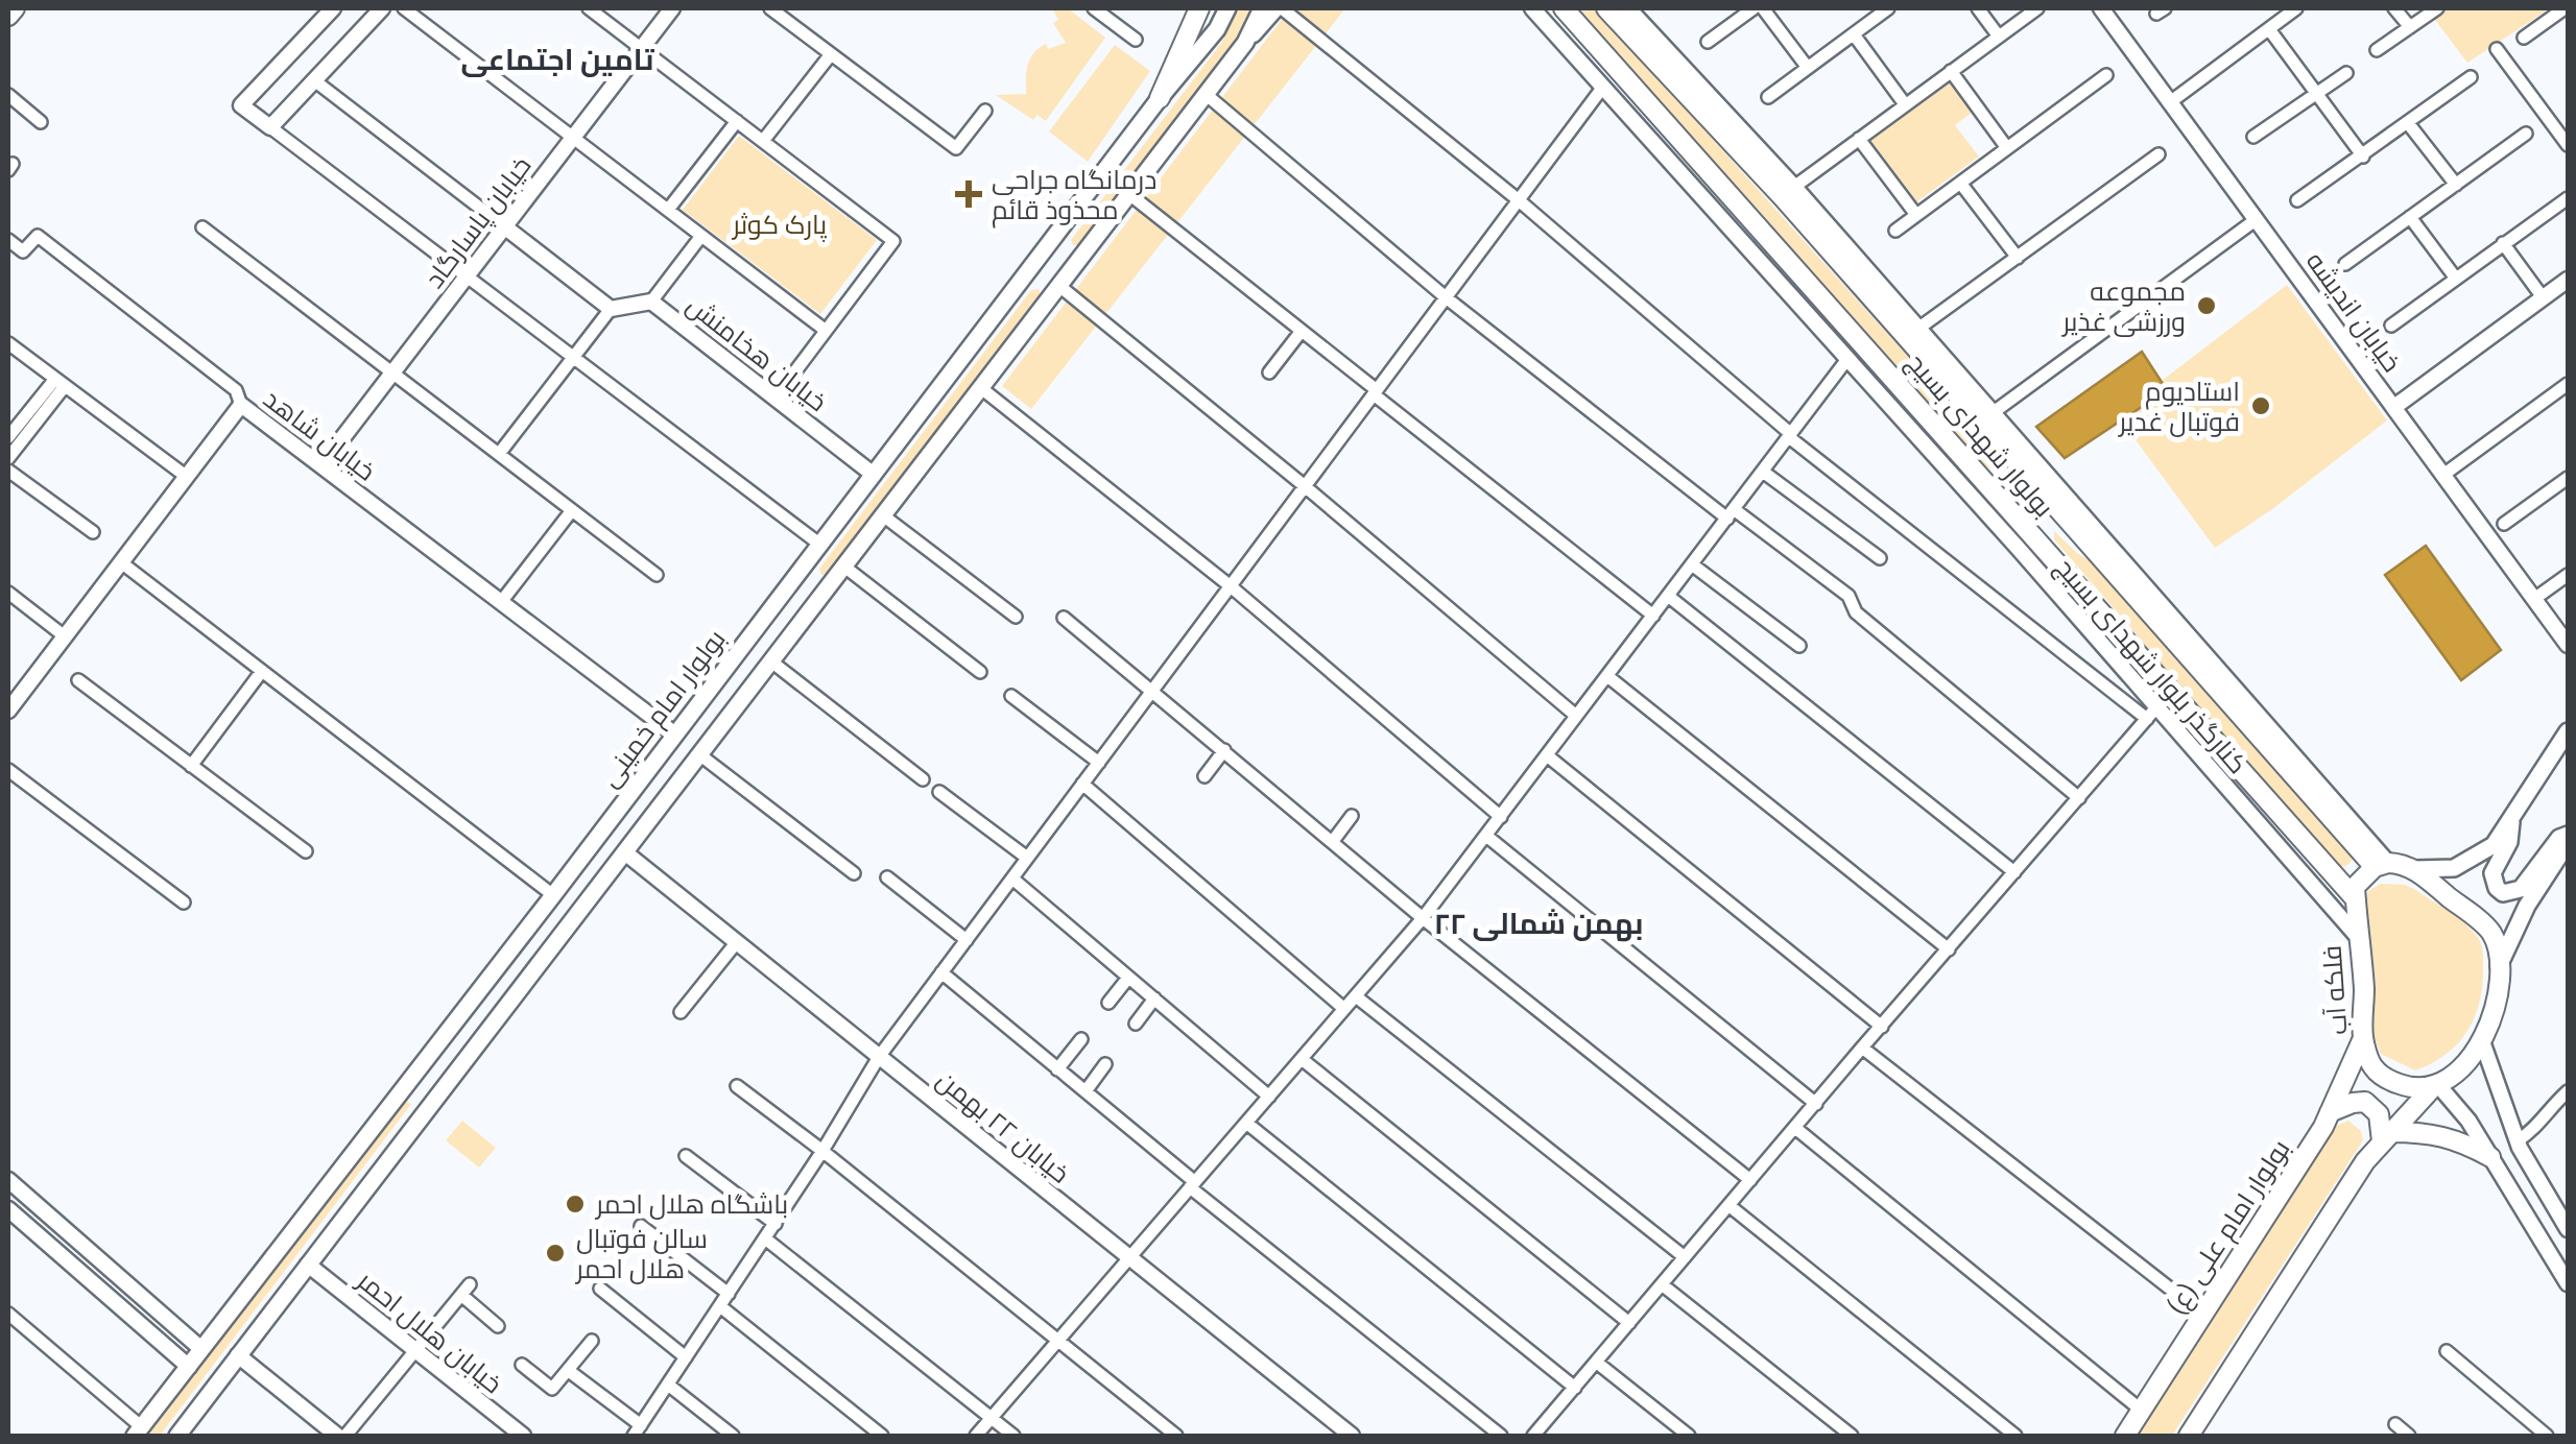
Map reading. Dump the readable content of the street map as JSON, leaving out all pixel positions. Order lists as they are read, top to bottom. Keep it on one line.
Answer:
{"streets":{"main road":["بولوار شهدای بسیج","بولوار امام خمینی","فلکه آب","بولوار امام علی (ع)"],"street":["خیابان پاسارگاد","خیابان اندیشه","خیابان هخامنش","خیابان شاهد","کنارگذر بلوار شهدای بسیج","خیابان ۲۲ بهمن","خیابان هلال احمر"]},"crossings":[["خیابان پاسارگاد","خیابان شاهد"],["خیابان هخامنش","بولوار امام خمینی"],["خیابان شاهد","بولوار امام خمینی"],["بولوار شهدای بسیج","کنارگذر بلوار شهدای بسیج"],["بولوار شهدای بسیج","فلکه آب"],["بولوار شهدای بسیج","بولوار امام علی (ع)"],["کنارگذر بلوار شهدای بسیج","فلکه آب"],["کنارگذر بلوار شهدای بسیج","بولوار امام علی (ع)"],["فلکه آب","بولوار امام علی (ع)"]],"districts":["تامین اجتماعی","۲۲ بهمن شمالی"],"parks":["پارک کوثر"],"places":{"health":["درمانگاه جراحی محذوذ قائم"],"other":["مجموعه ورزشی غذیر","استادیوم فوتبال غدیر","باشگاه هلال احمر","سالن فوتبال هلال احمر"]}}
